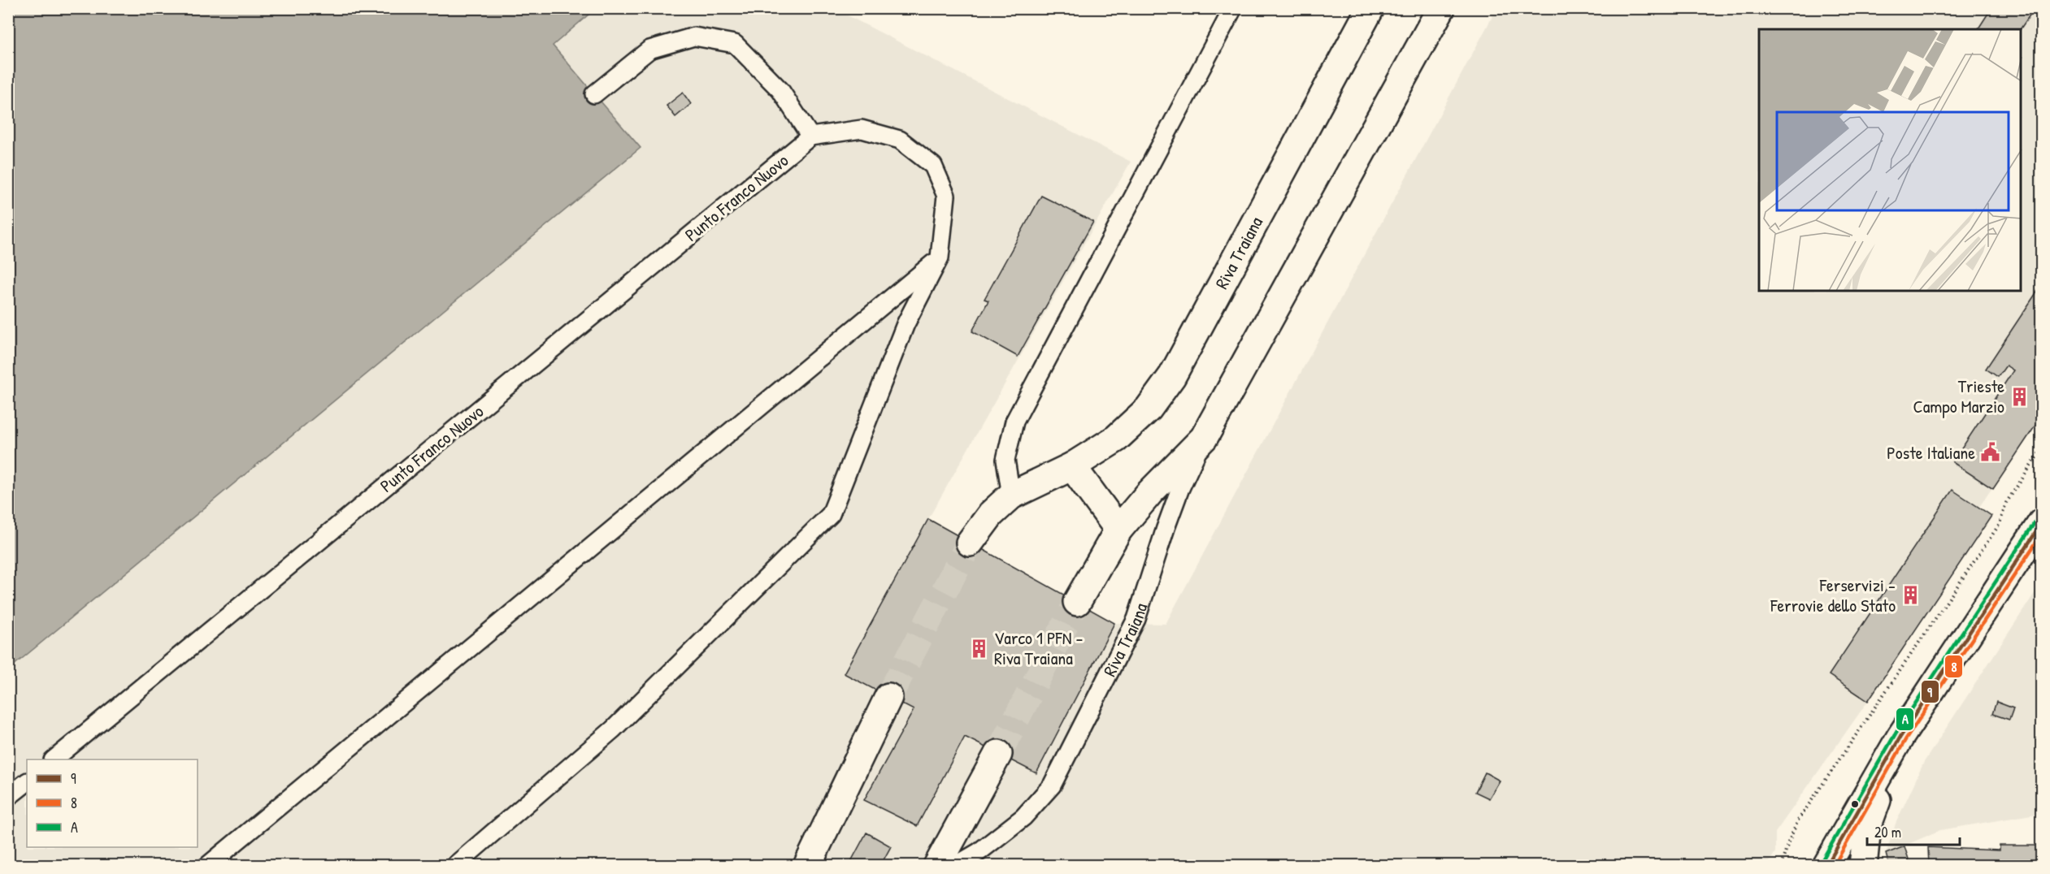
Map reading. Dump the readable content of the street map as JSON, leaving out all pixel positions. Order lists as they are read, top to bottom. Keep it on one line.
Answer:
{"streets":{"street":["Riva Traiana"],"lane":["Punto Franco Nuovo"]},"places":{"building":["Trieste Campo Marzio","Ferservizi - Ferrovie dello Stato","Varco 1 PFN - Riva Traiana"],"public building":["Poste Italiane"]},"lines":["transit line A","transit line 9","transit line 8"],"legend":["9","8","A"],"scale_bar":"20 m"}
